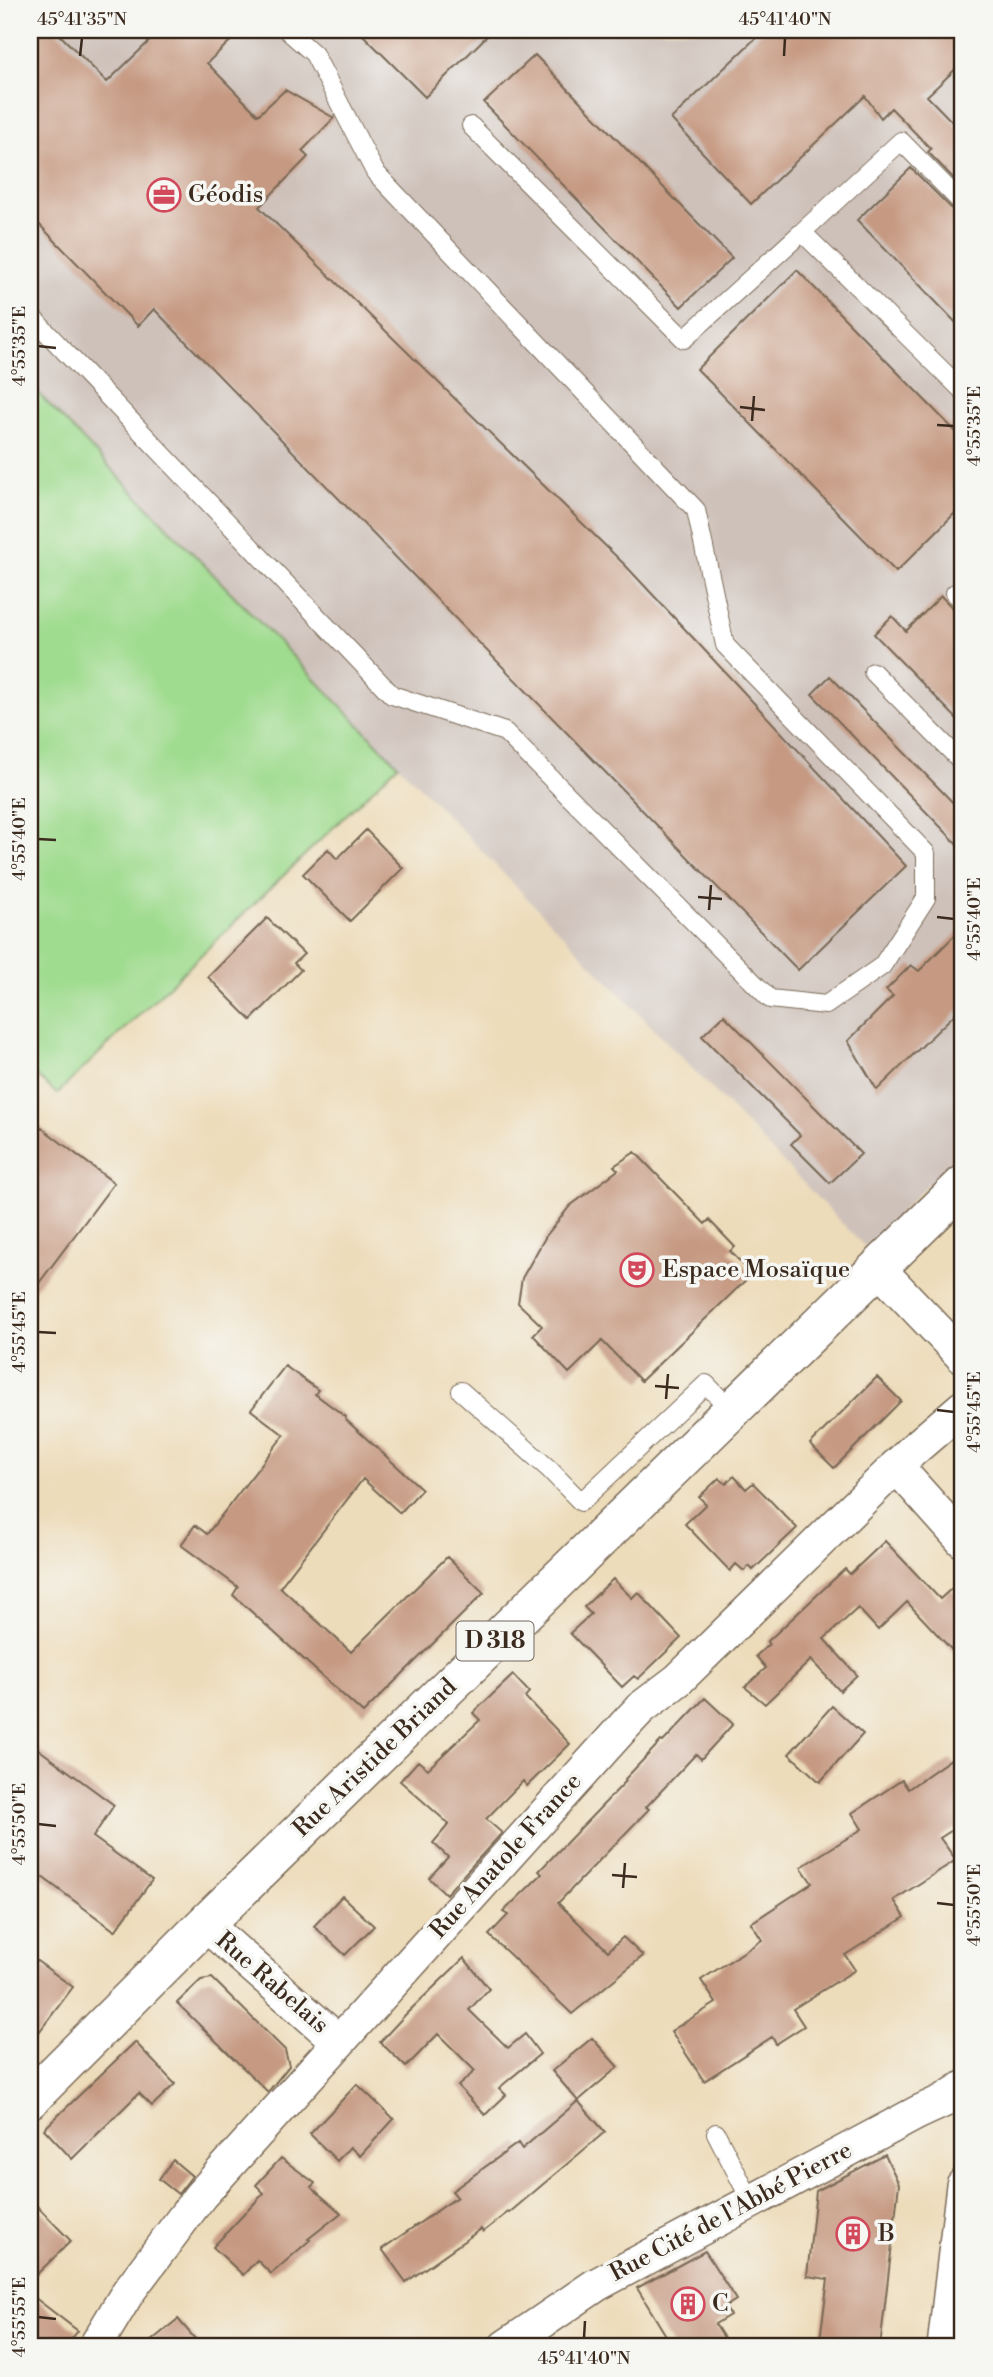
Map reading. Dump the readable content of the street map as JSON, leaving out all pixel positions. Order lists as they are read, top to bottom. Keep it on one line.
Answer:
{"streets":{"main road":["D 318","Rue Aristide Briand"],"street":["Rue Anatole France","Rue Rabelais","Rue Cité de l'Abbé Pierre"]},"crossings":[["Rue Aristide Briand","Rue Rabelais"],["Rue Anatole France","Rue Rabelais"]],"places":{"office":["Géodis"],"theatre":["Espace Mosaïque"],"building":["B","C"]},"coordinates":["45°41'35\"N","45°41'40\"N","4°55'35\"E","4°55'40\"E","4°55'45\"E","4°55'50\"E","4°55'55\"E"]}
